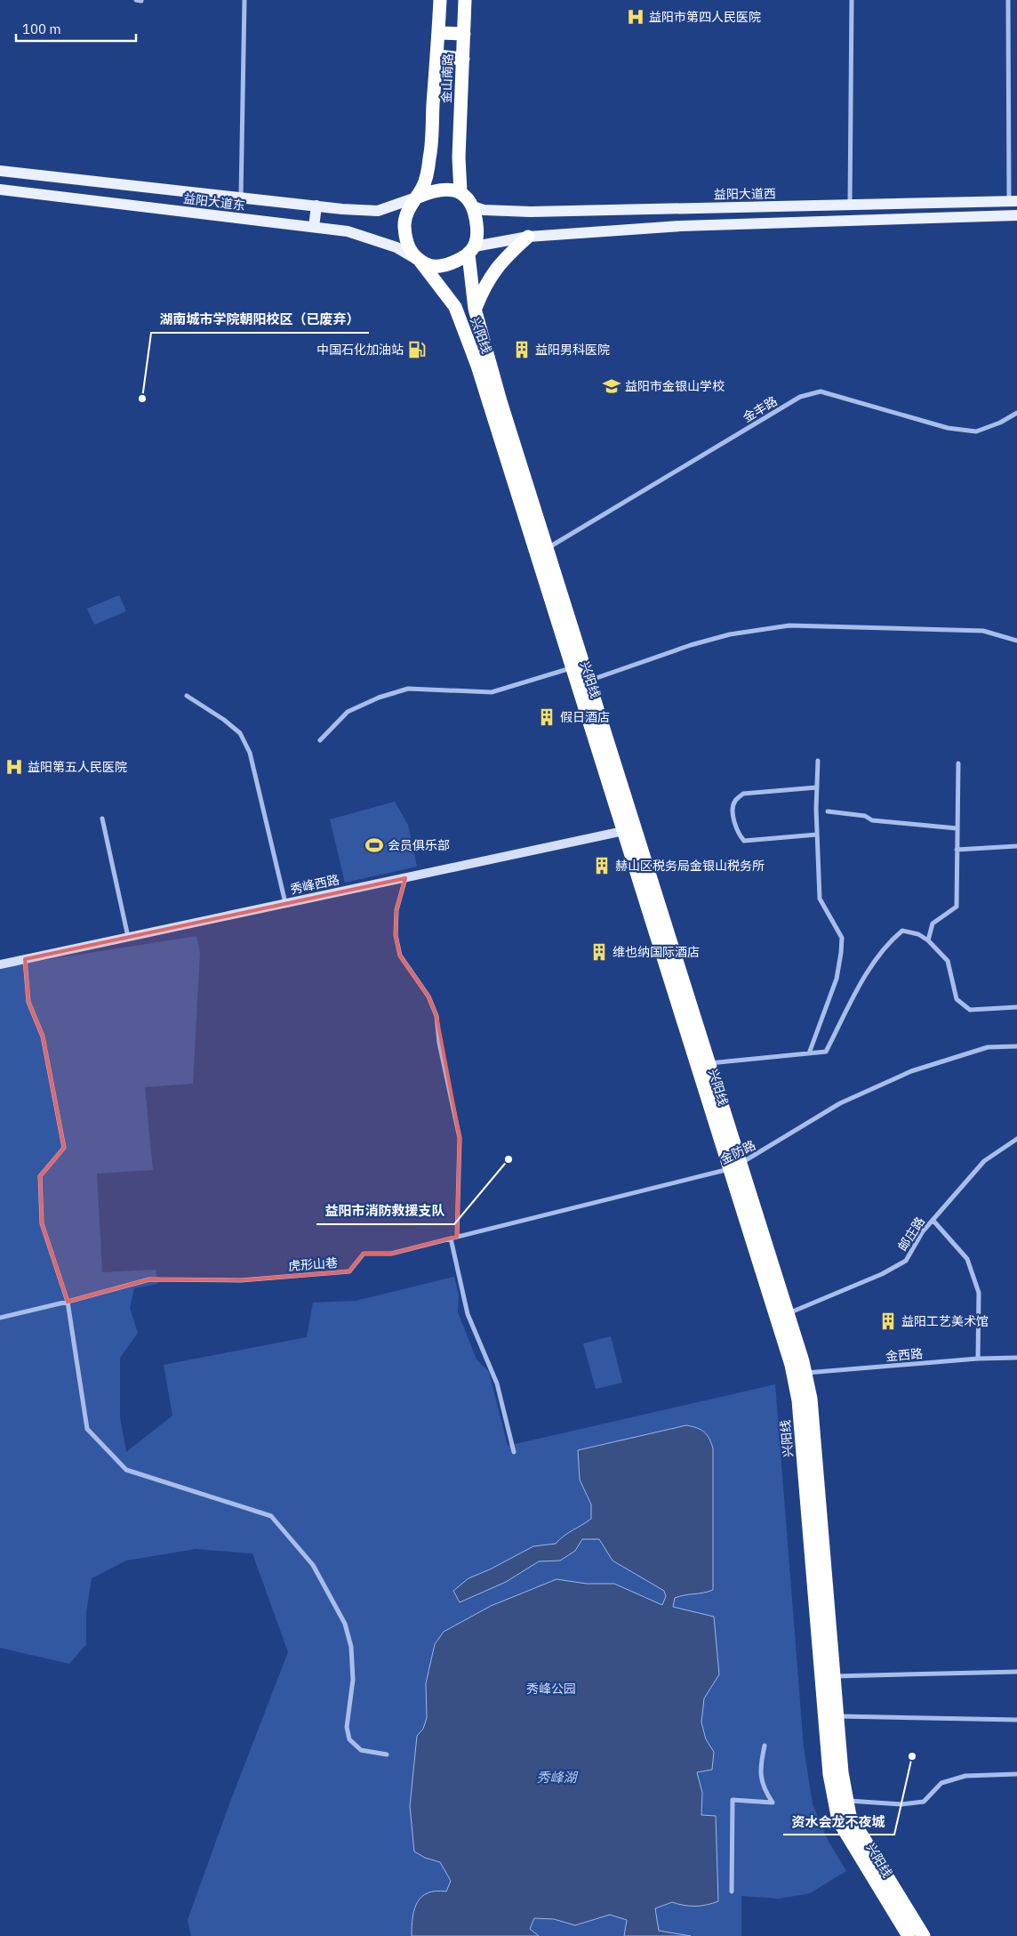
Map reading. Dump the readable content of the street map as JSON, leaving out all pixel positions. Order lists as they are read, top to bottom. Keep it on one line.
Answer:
{"streets":{"highway":["金山南路","兴阳线"],"main road":["益阳大道西","益阳大道东"],"street":["金丰路","秀峰西路","金防路","邮庄路","虎形山巷","金西路"]},"crossings":[["金山南路","益阳大道西"],["金山南路","益阳大道东"],["金山南路","兴阳线"],["益阳大道西","益阳大道东"],["益阳大道西","兴阳线"],["益阳大道东","兴阳线"],["兴阳线","金丰路"],["兴阳线","秀峰西路"],["兴阳线","金防路"],["兴阳线","邮庄路"],["兴阳线","金西路"],["金防路","虎形山巷"]],"water":["秀峰湖"],"parks":["秀峰公园"],"places":{"hospital":["益阳市第四人民医院","益阳第五人民医院"],"fuel station":["中国石化加油站"],"building":["益阳男科医院","假日酒店","赫山区税务局金银山税务所","维也纳国际酒店","益阳工艺美术馆"],"school or university":["益阳市金银山学校"],"other":["湖南城市学院朝阳校区（已废弃）","益阳市消防救援支队","资水会龙不夜城"],"sports":["会员俱乐部"]},"scale_bar":"100 m"}
